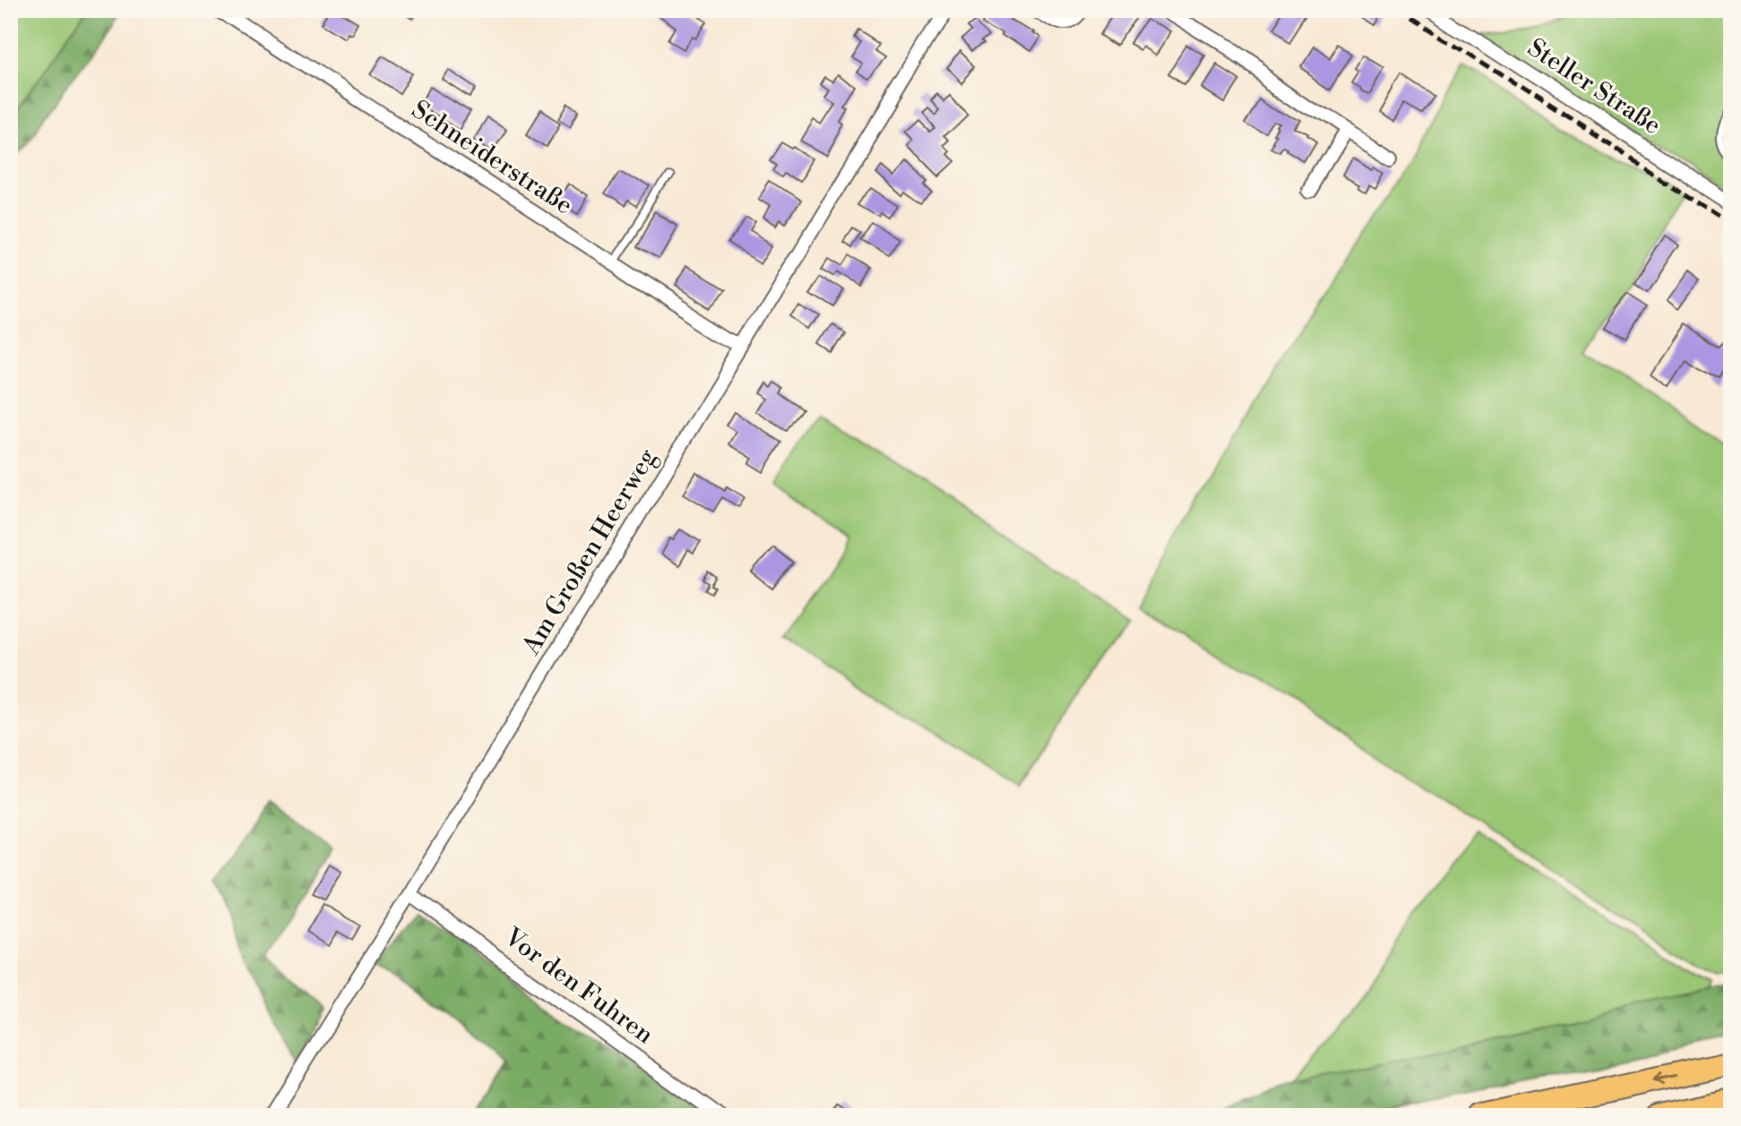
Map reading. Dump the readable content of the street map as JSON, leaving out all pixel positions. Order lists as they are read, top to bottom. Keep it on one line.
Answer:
{"streets":{"street":["Steller Straße","Schneiderstraße","Am Großen Heerweg","Vor den Fuhren"]},"crossings":[["Schneiderstraße","Am Großen Heerweg"],["Am Großen Heerweg","Vor den Fuhren"]]}
